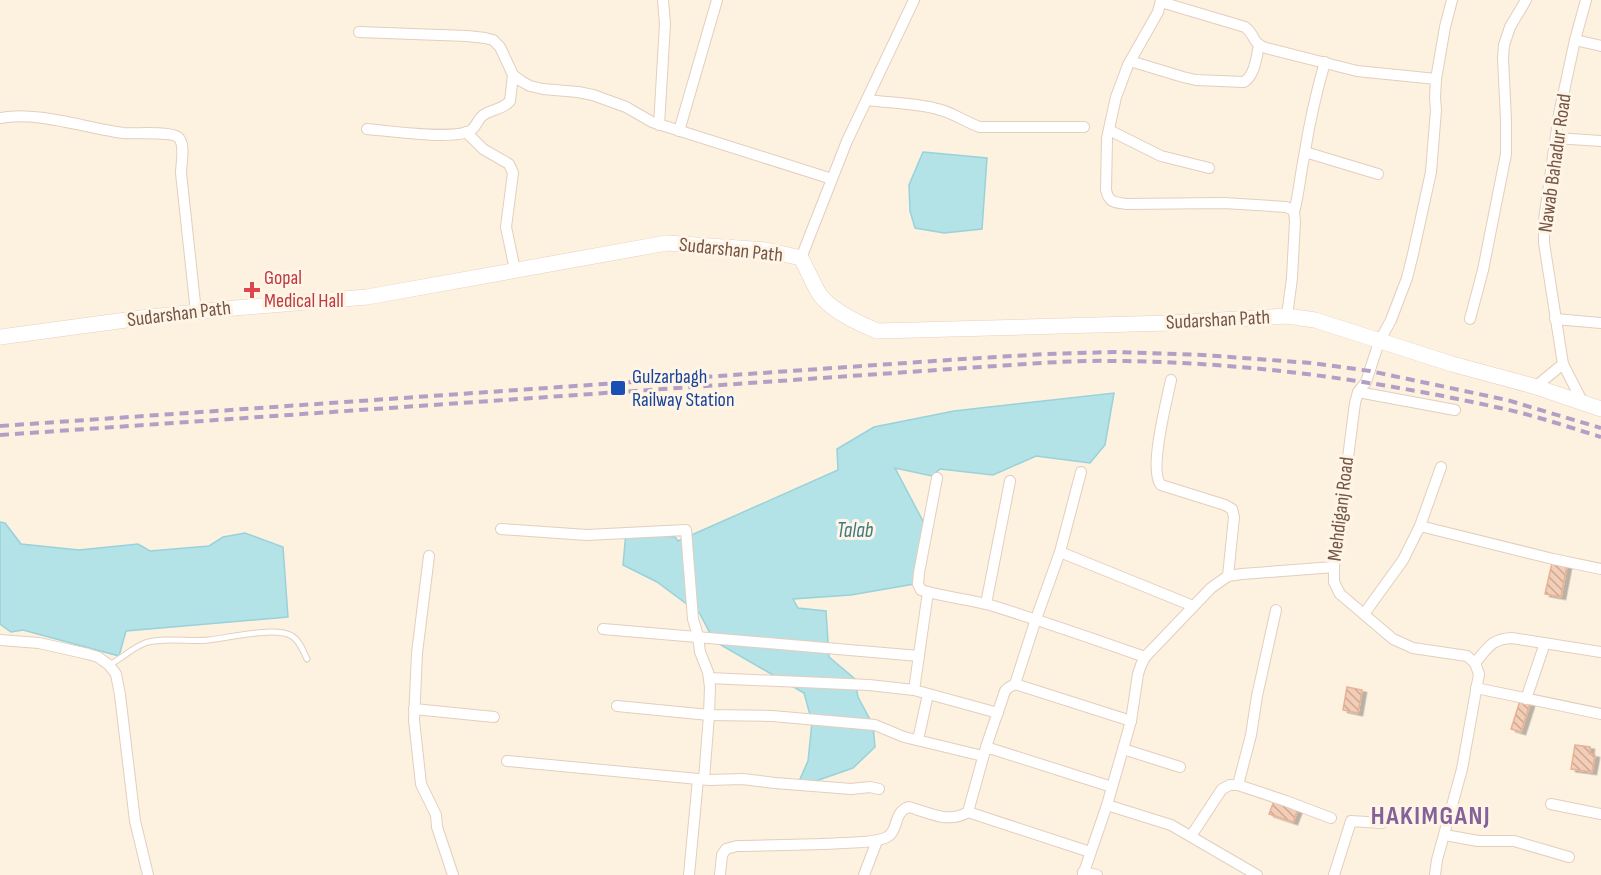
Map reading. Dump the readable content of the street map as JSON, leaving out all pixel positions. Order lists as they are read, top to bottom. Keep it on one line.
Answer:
{"streets":{"main road":["Sudarshan Path"],"street":["Nawab Bahadur Road","Mehdiganj Road"]},"crossings":[["Nawab Bahadur Road","Sudarshan Path"],["Sudarshan Path","Mehdiganj Road"]],"districts":["HAKIMGANJ"],"water":["Talab"],"places":{"health":["Gopal Medical Hall"],"transit":["Gulzarbagh Railway Station"]}}
